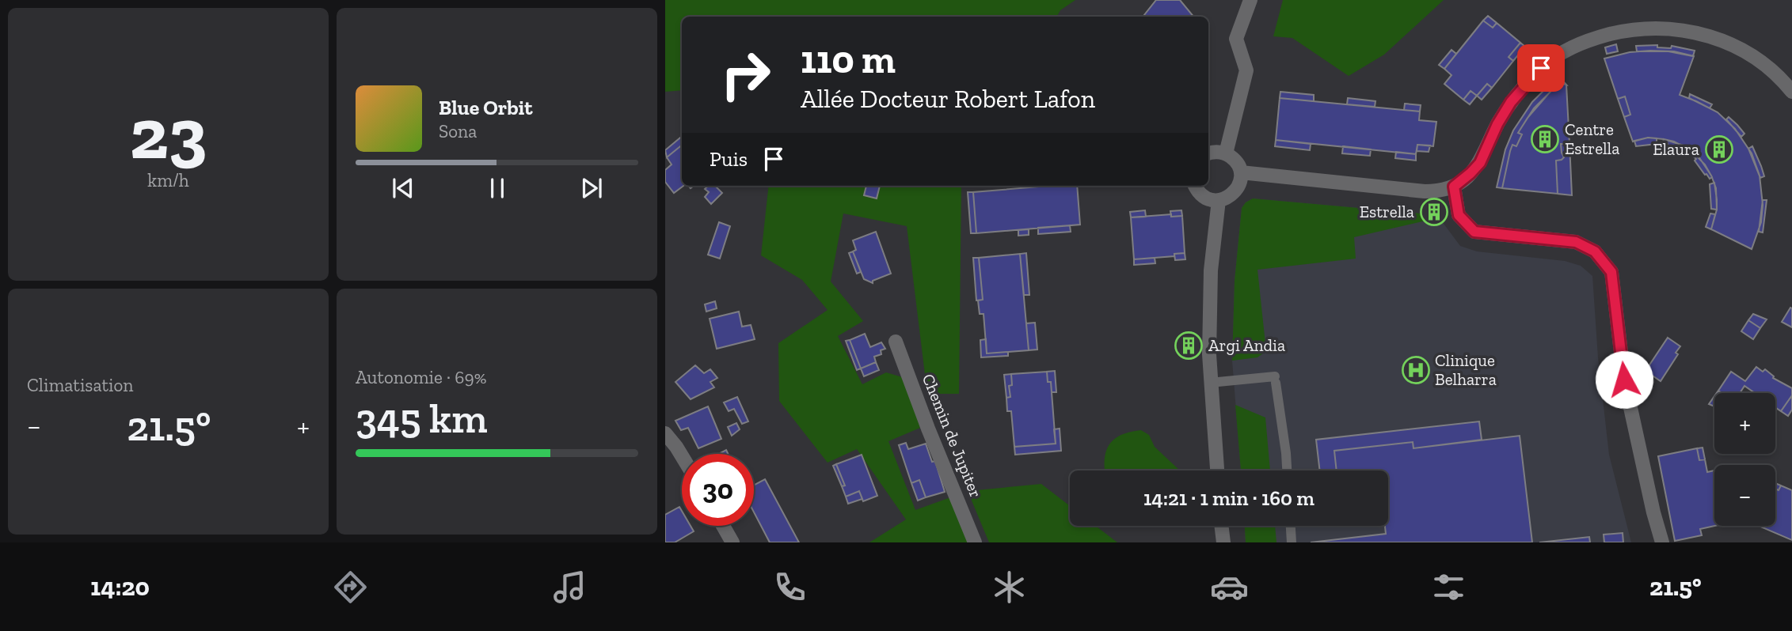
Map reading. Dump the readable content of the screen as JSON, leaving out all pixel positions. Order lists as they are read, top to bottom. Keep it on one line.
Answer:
{"streets":{"street":["Chemin de Jupiter"]},"places":{"building":["Centre Estrella","Elaura","Estrella","Argi Andia"],"hospital":["Clinique Belharra"]},"page":{"tile":[["23","km/h"],"Climatisation",["Autonomie · 69%","345 km"]],"turn":["110 m","Allée Docteur Robert Lafon"],"song":["Blue Orbit","Sona"],"then":"Puis","map_buttons":["+","−"],"heat":["−","21.5°","+"],"limit":"30","trip":"14:21 · 1 min · 160 m","tabs":["14:20","21.5°"]}}
